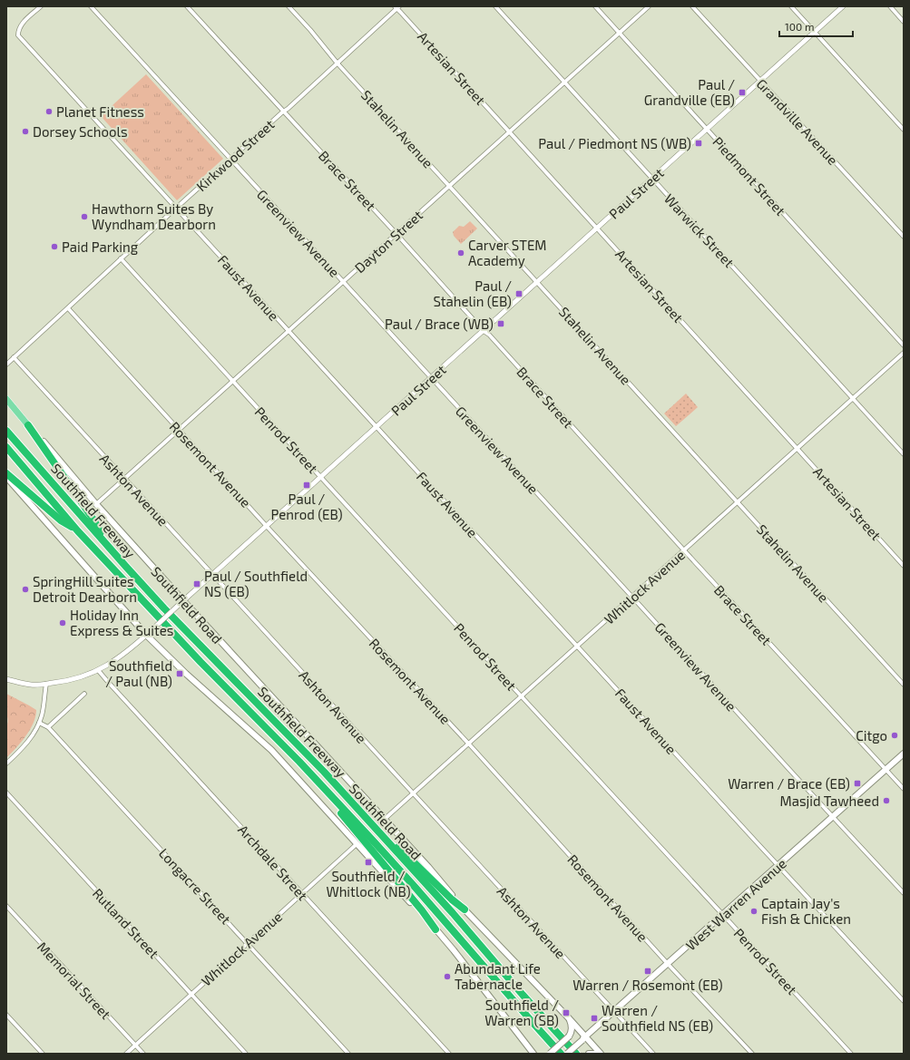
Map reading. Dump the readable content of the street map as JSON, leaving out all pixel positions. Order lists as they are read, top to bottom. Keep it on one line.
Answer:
{"streets":{"highway":["Southfield Freeway"],"main road":["Southfield Road","West Warren Avenue"],"street":["Artesian Street","Grandville Avenue","Stahelin Avenue","Kirkwood Street","Piedmont Street","Brace Street","Paul Street","Warwick Street","Greenview Avenue","Dayton Street","Faust Avenue","Penrod Street","Rosemont Avenue","Ashton Avenue","Whitlock Avenue","Archdale Street","Longacre Street","Rutland Street","Memorial Street"]},"crossings":[["Artesian Street","Kirkwood Street"],["Artesian Street","Paul Street"],["Artesian Street","Dayton Street"],["Artesian Street","Whitlock Avenue"],["Grandville Avenue","Paul Street"],["Stahelin Avenue","Kirkwood Street"],["Stahelin Avenue","Paul Street"],["Stahelin Avenue","Dayton Street"],["Stahelin Avenue","Whitlock Avenue"],["Kirkwood Street","Brace Street"],["Kirkwood Street","Greenview Avenue"],["Kirkwood Street","Faust Avenue"],["Kirkwood Street","Penrod Street"],["Kirkwood Street","Rosemont Avenue"],["Kirkwood Street","Ashton Avenue"],["Piedmont Street","Paul Street"],["Piedmont Street","Dayton Street"],["Brace Street","Paul Street"],["Brace Street","Dayton Street"],["Brace Street","Whitlock Avenue"],["Brace Street","West Warren Avenue"],["Paul Street","Warwick Street"],["Paul Street","Greenview Avenue"],["Paul Street","Faust Avenue"],["Paul Street","Penrod Street"],["Paul Street","Rosemont Avenue"],["Paul Street","Ashton Avenue"],["Paul Street","Southfield Road"],["Paul Street","Archdale Street"],["Warwick Street","Dayton Street"],["Warwick Street","Whitlock Avenue"],["Greenview Avenue","Dayton Street"],["Greenview Avenue","Whitlock Avenue"],["Greenview Avenue","West Warren Avenue"],["Dayton Street","Faust Avenue"],["Dayton Street","Penrod Street"],["Dayton Street","Rosemont Avenue"],["Dayton Street","Ashton Avenue"],["Dayton Street","Southfield Road"],["Faust Avenue","Whitlock Avenue"],["Faust Avenue","West Warren Avenue"],["Penrod Street","Whitlock Avenue"],["Penrod Street","West Warren Avenue"],["Rosemont Avenue","Whitlock Avenue"],["Rosemont Avenue","West Warren Avenue"],["Ashton Avenue","Whitlock Avenue"],["Ashton Avenue","West Warren Avenue"],["Whitlock Avenue","Southfield Road"],["Whitlock Avenue","Archdale Street"],["Whitlock Avenue","Longacre Street"],["Whitlock Avenue","Rutland Street"],["Whitlock Avenue","Memorial Street"],["Southfield Road","West Warren Avenue"]],"places":{"transit":["Paul / Grandville (EB)","Paul / Piedmont NS (WB)","Paul / Stahelin (EB)","Paul / Brace (WB)","Paul / Penrod (EB)","Paul / Southfield NS (EB)","Southfield / Paul (NB)","Warren / Brace (EB)","Southfield / Whitlock (NB)","Warren / Rosemont (EB)","Southfield / Warren (SB)","Warren / Southfield NS (EB)"],"other":["Planet Fitness","Dorsey Schools","Hawthorn Suites By Wyndham Dearborn","Paid Parking","Carver STEM Academy","SpringHill Suites Detroit Dearborn","Holiday Inn Express & Suites","Citgo","Masjid Tawheed","Captain Jay's Fish & Chicken","Abundant Life Tabernacle"]},"scale_bar":"100 m"}
